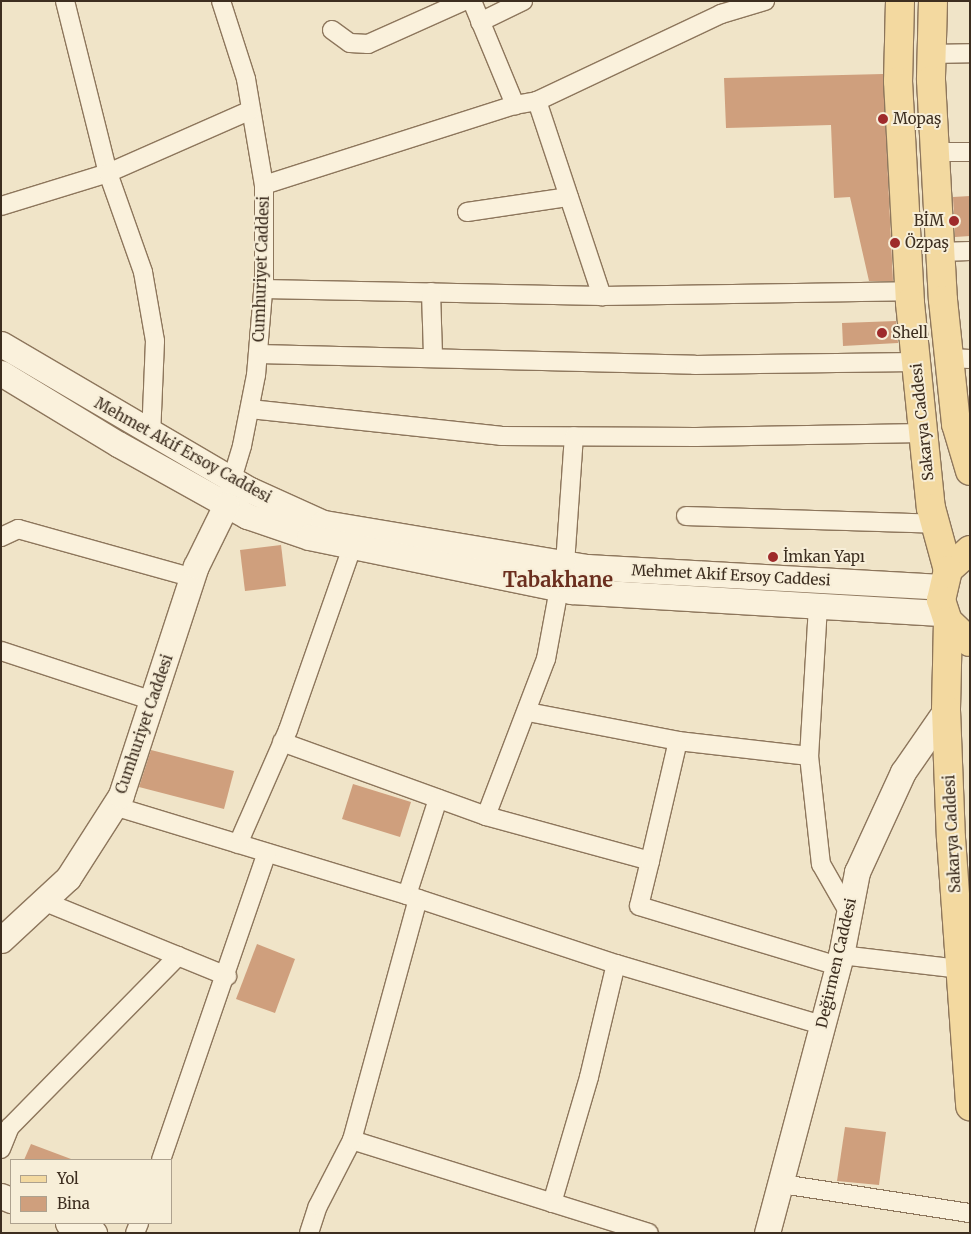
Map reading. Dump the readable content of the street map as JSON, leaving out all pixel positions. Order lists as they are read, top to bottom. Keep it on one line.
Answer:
{"streets":{"main road":["Cumhuriyet Caddesi","Sakarya Caddesi","Mehmet Akif Ersoy Caddesi","Değirmen Caddesi"]},"crossings":[["Cumhuriyet Caddesi","Mehmet Akif Ersoy Caddesi"],["Sakarya Caddesi","Mehmet Akif Ersoy Caddesi"],["Sakarya Caddesi","Değirmen Caddesi"]],"districts":["Tabakhane"],"places":["Mopaş","BİM","Özpaş","Shell","İmkan Yapı"],"legend":["Yol","Bina"]}
